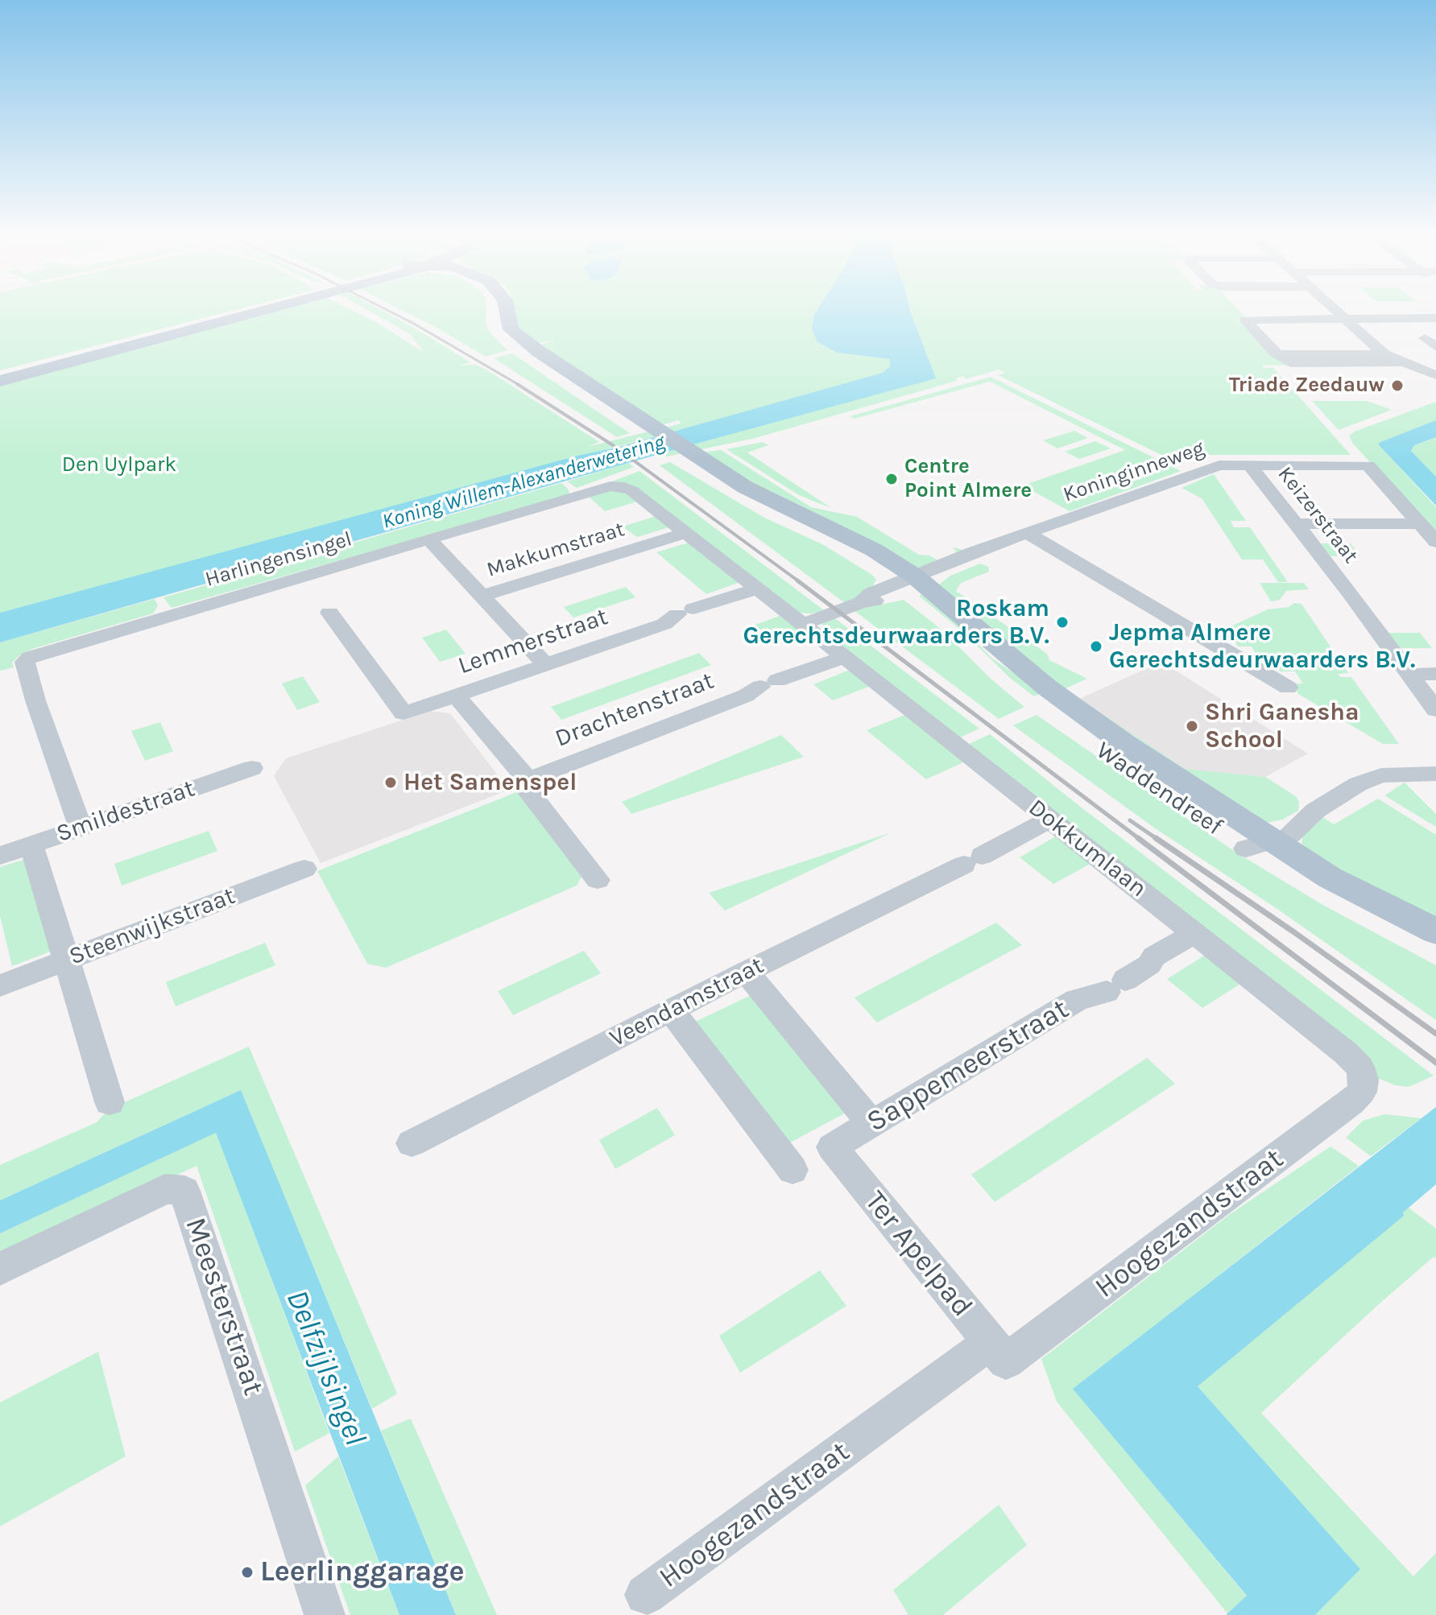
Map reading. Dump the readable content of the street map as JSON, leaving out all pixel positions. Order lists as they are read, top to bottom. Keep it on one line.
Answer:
{"streets":{"main road":["Waddendreef"],"street":["Koninginneweg","Keizerstraat","Makkumstraat","Harlingensingel","Lemmerstraat","Drachtenstraat","Smildestraat","Dokkumlaan","Steenwijkstraat","Veendamstraat","Sappemeerstraat","Hoogezandstraat","Ter Apelpad","Meesterstraat"]},"crossings":[["Koninginneweg","Keizerstraat"],["Koninginneweg","Waddendreef"],["Makkumstraat","Dokkumlaan"],["Harlingensingel","Smildestraat"],["Harlingensingel","Dokkumlaan"],["Lemmerstraat","Dokkumlaan"],["Drachtenstraat","Dokkumlaan"],["Dokkumlaan","Veendamstraat"],["Dokkumlaan","Sappemeerstraat"],["Dokkumlaan","Hoogezandstraat"],["Sappemeerstraat","Ter Apelpad"],["Hoogezandstraat","Ter Apelpad"]],"water":["Koning Willem-Alexanderwetering","Delfzijlsingel"],"parks":["Den Uylpark"],"places":["Triade Zeedauw","Centre Point Almere","Roskam Gerechtsdeurwaarders B.V.","Jepma Almere Gerechtsdeurwaarders B.V.","Shri Ganesha School","Het Samenspel","Leerlinggarage"]}
